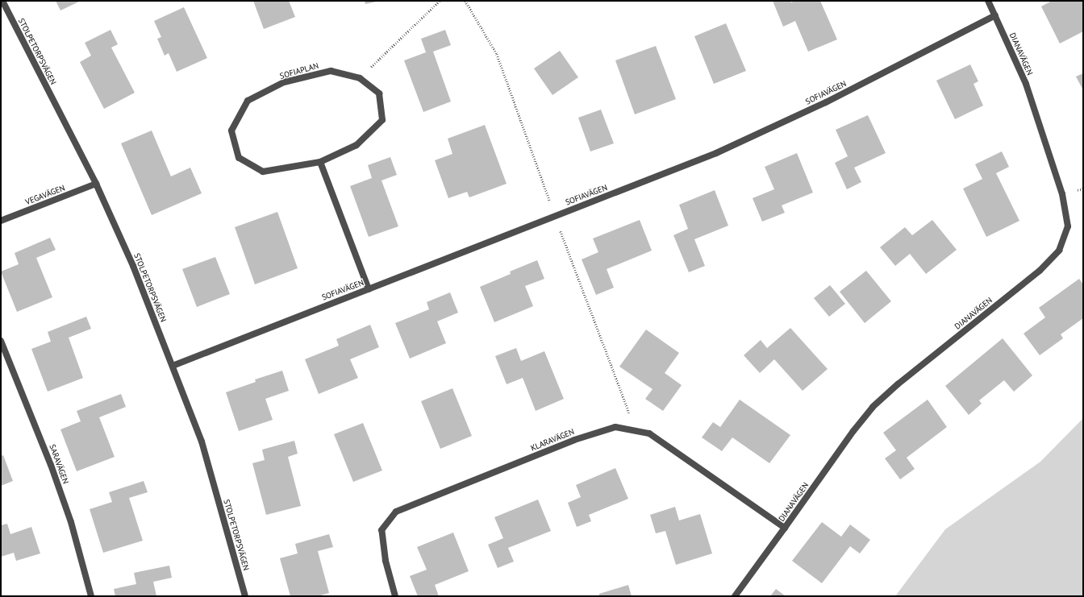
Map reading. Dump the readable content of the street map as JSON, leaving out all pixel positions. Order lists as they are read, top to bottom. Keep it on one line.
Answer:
{"streets":{"street":["STOLPETORPSVÄGEN","DIANAVÄGEN","SOFIAPLAN","SOFIAVÄGEN","VEGAVÄGEN","KLARAVÄGEN","SARAVÄGEN"]},"crossings":[["STOLPETORPSVÄGEN","SOFIAVÄGEN"],["STOLPETORPSVÄGEN","VEGAVÄGEN"],["DIANAVÄGEN","SOFIAVÄGEN"],["DIANAVÄGEN","KLARAVÄGEN"]]}
